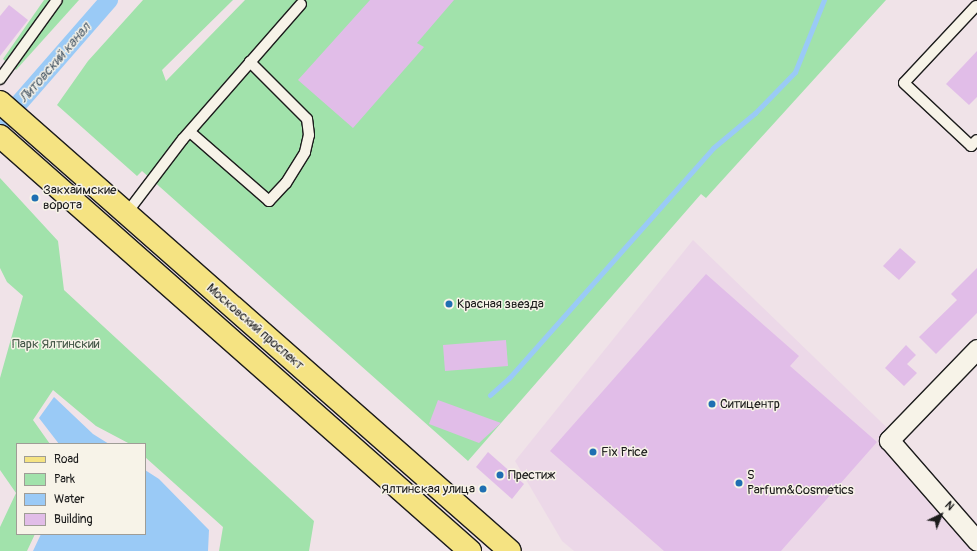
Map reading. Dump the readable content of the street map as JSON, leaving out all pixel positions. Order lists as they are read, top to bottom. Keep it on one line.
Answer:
{"streets":{"main road":["Московский проспект"]},"water":["Литовский канал"],"parks":["Парк Ялтинский"],"places":["Закхаймские ворота","Красная звезда","Ситицентр","Fix Price","Престиж","S Parfum&Cosmetics","Ялтинская улица"],"legend":["Road","Park","Water","Building"],"north":"top right"}
